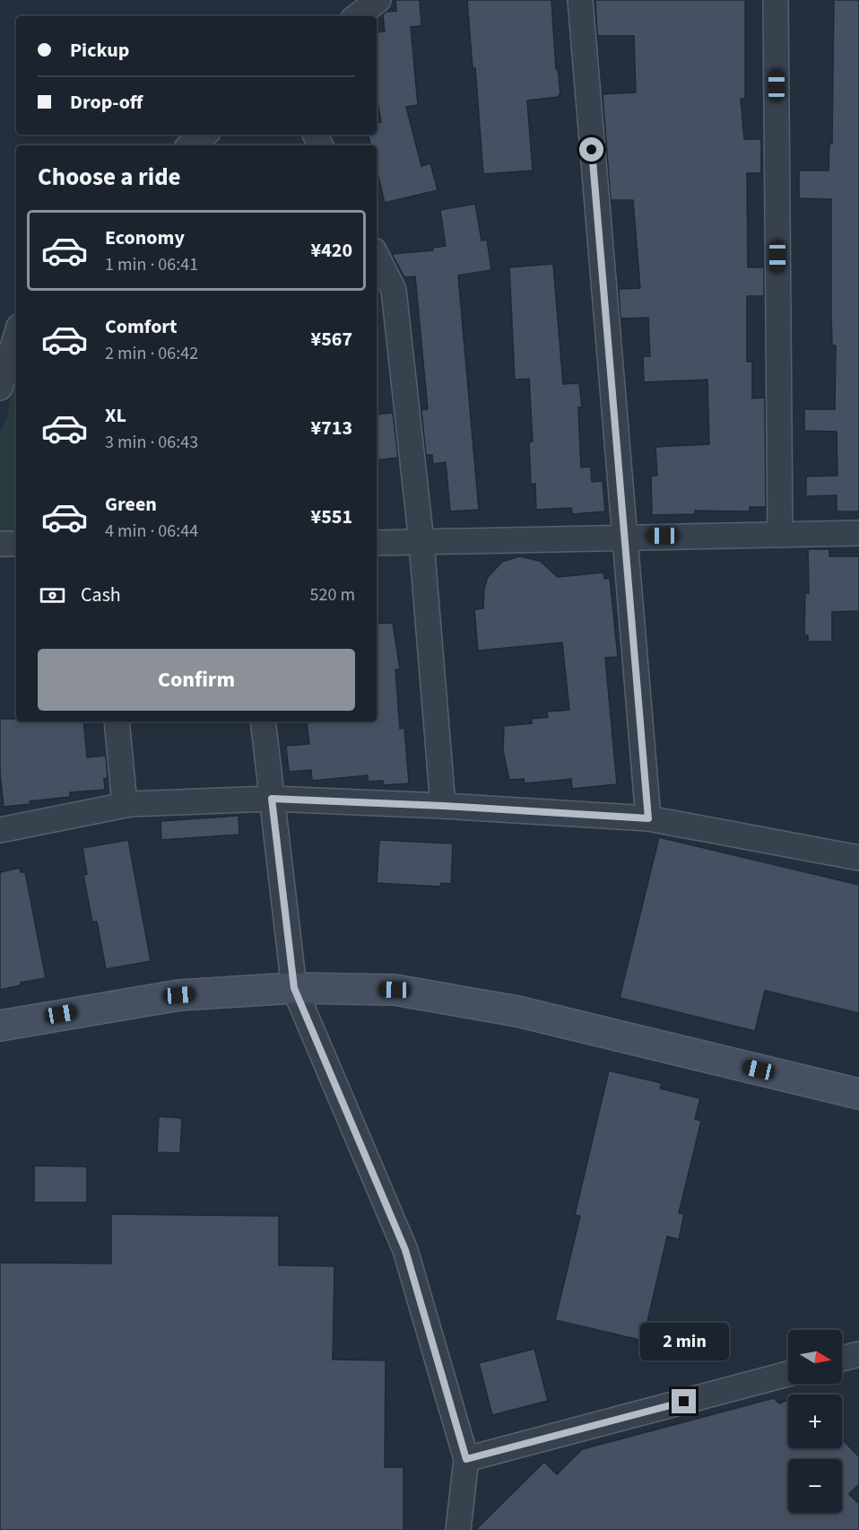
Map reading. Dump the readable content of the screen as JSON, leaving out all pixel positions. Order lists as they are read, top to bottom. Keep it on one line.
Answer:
{"north":"right","page":{"banner":["Pickup","Drop-off"],"heading":"Choose a ride","list":[{"name":"Economy","note":"1 min · 06:41","value":"¥420"},{"name":"Comfort","note":"2 min · 06:42","value":"¥567"},{"name":"XL","note":"3 min · 06:43","value":"¥713"},{"name":"Green","note":"4 min · 06:44","value":"¥551"}],"pay":["Cash","520 m"],"buttons":"Confirm","bubble":"2 min","map_buttons":["+","−"]}}
